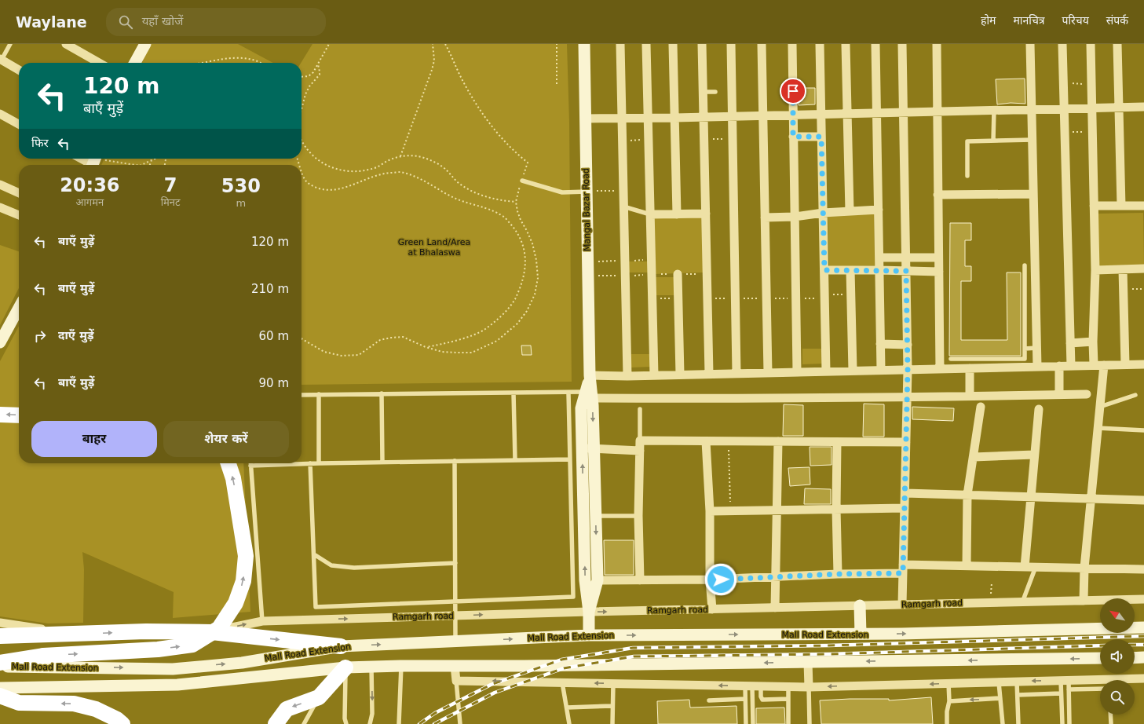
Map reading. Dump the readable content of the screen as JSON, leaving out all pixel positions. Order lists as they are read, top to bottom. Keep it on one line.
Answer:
{"streets":{"main road":["Mangal Bazar Road","Mall Road Extension"],"street":["Ramgarh road"]},"parks":["Green Land/Area at Bhalaswa"],"north":"top left","page":{"header":"Waylane","search":"यहाँ खोजें","nav":["होम","मानचित्र","परिचय","संपर्क"],"turn":["120 m","बाएँ मुड़ें"],"then":"फिर","eta":["20:36","आगमन","7","मिनट","530","m"],"list":[{"name":"बाएँ मुड़ें","value":"120 m"},{"name":"बाएँ मुड़ें","value":"210 m"},{"name":"दाएँ मुड़ें","value":"60 m"},{"name":"बाएँ मुड़ें","value":"90 m"}],"buttons":["बाहर","शेयर करें"]}}
